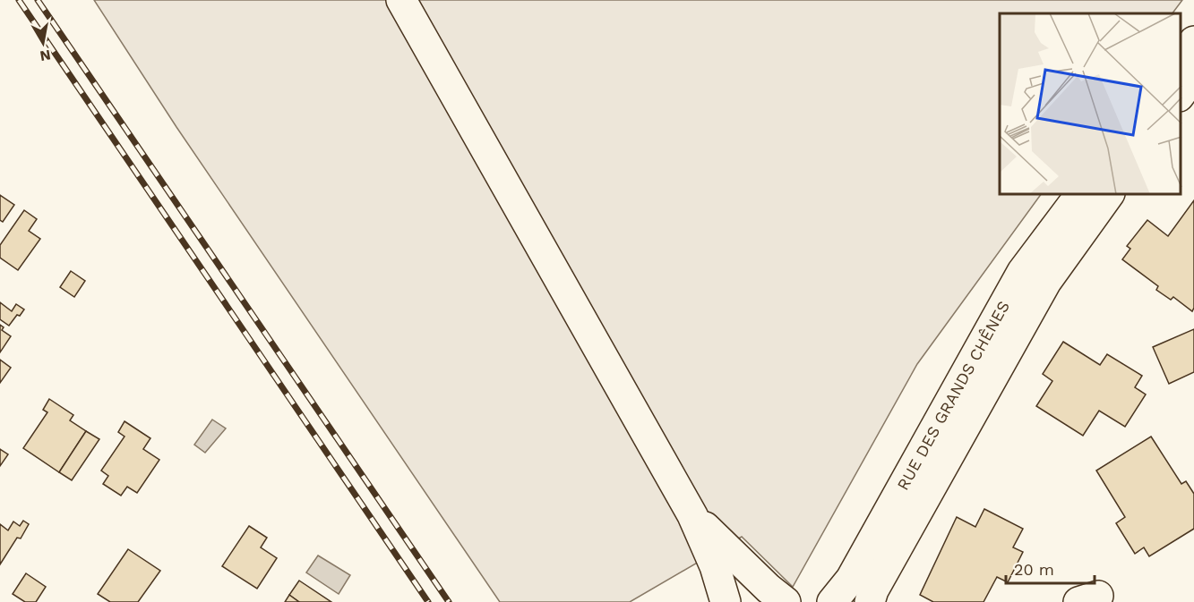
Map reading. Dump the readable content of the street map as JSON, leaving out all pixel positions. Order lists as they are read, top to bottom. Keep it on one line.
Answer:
{"streets":{"street":["RUE DES GRANDS CHÊNES"]},"scale_bar":"20 m","north":"bottom"}
